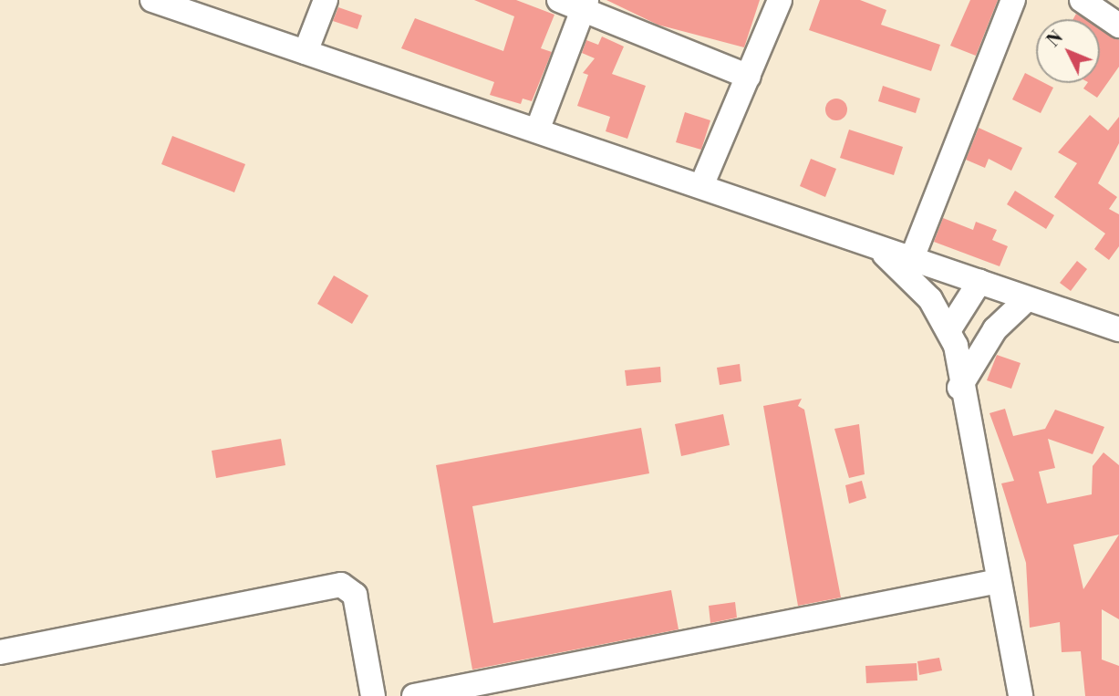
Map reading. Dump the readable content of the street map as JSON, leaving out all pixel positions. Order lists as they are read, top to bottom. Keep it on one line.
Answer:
{"north":"top left"}
